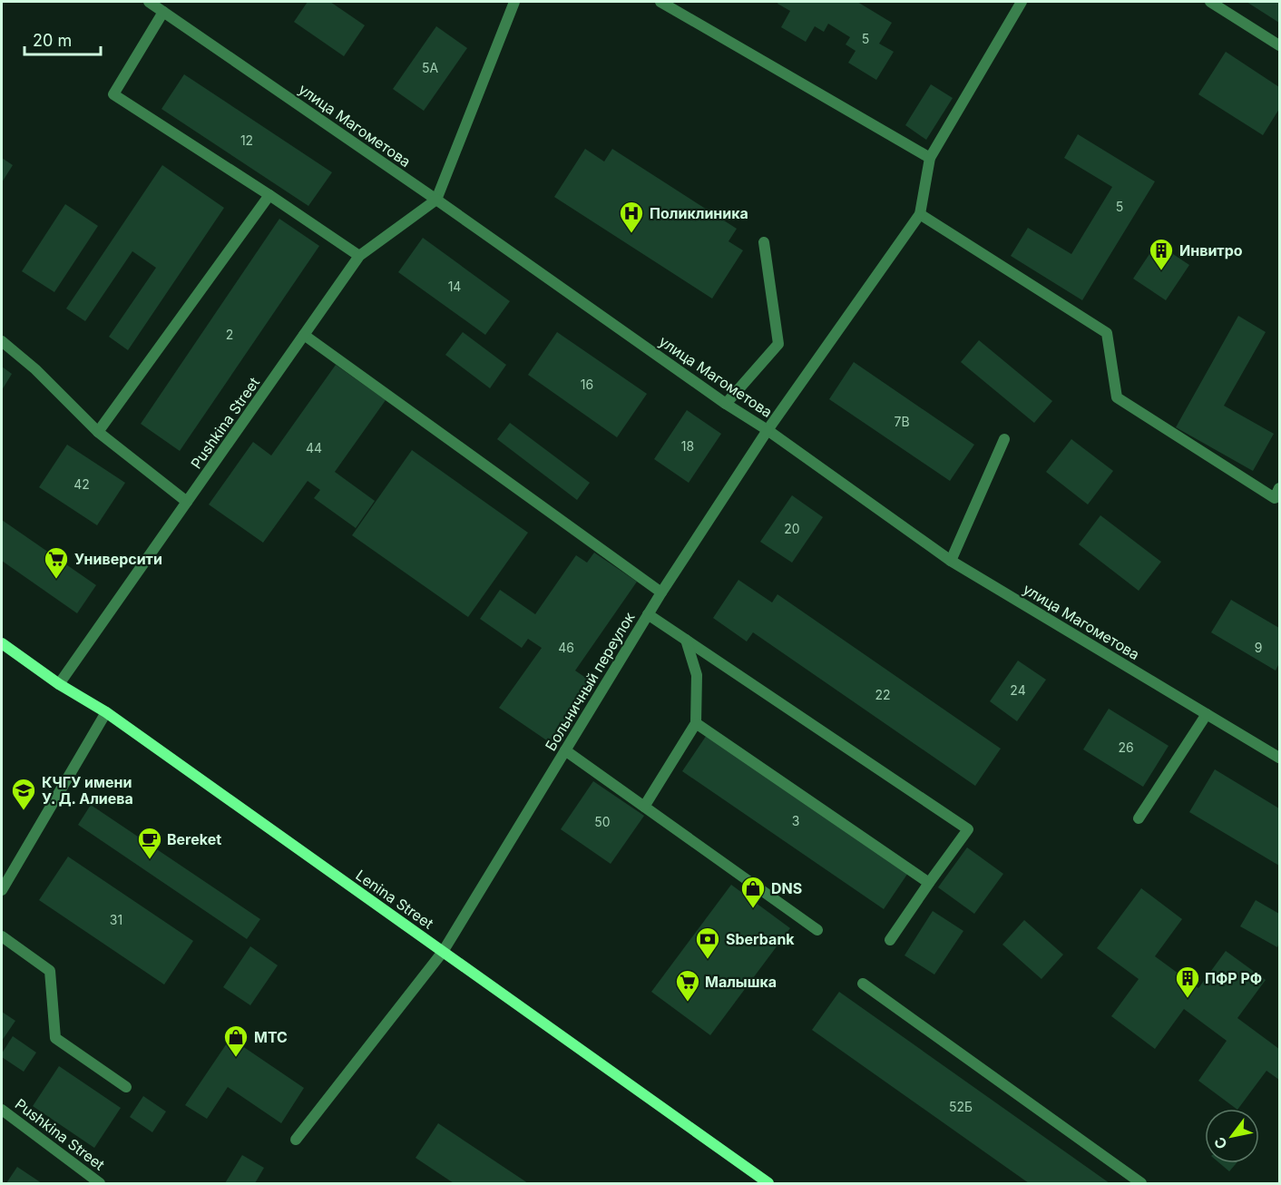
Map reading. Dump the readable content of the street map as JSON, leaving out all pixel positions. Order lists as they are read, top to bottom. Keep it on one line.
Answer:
{"streets":{"main road":["Lenina Street"],"street":["улица Магометова","Pushkina Street","Больничный переулок"]},"crossings":[["улица Магометова","Pushkina Street"],["улица Магометова","Больничный переулок"],["Pushkina Street","Lenina Street"],["Больничный переулок","Lenina Street"]],"places":{"hospital":["Поликлиника"],"building":["Инвитро","ПФР РФ"],"supermarket":["Университи","Малышка"],"school or university":["КЧГУ имени У. Д. Алиева"],"cafe":["Bereket"],"shop":["DNS","МТС"],"bank":["Sberbank"]},"house_numbers":["5","5А","12","5","14","2","16","7В","18","44","42","20","46","9","24","22","26","3","50","31","52Б"],"scale_bar":"20 m","north":"bottom left"}
